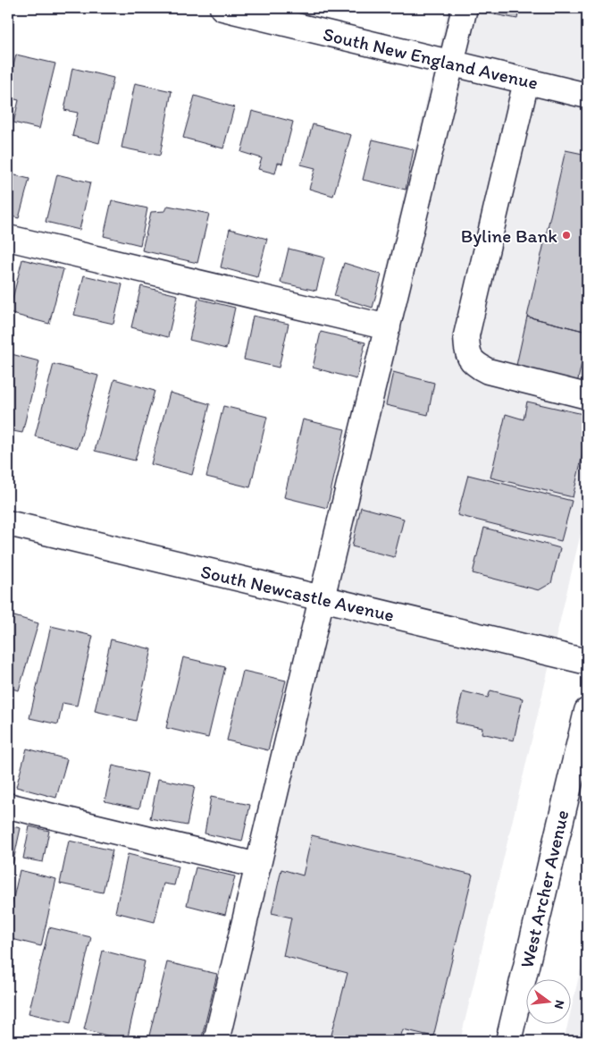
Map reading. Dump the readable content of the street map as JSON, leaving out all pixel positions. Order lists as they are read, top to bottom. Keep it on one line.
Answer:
{"streets":{"street":["South New England Avenue","South Newcastle Avenue","West Archer Avenue"]},"places":["Byline Bank"],"north":"right"}
